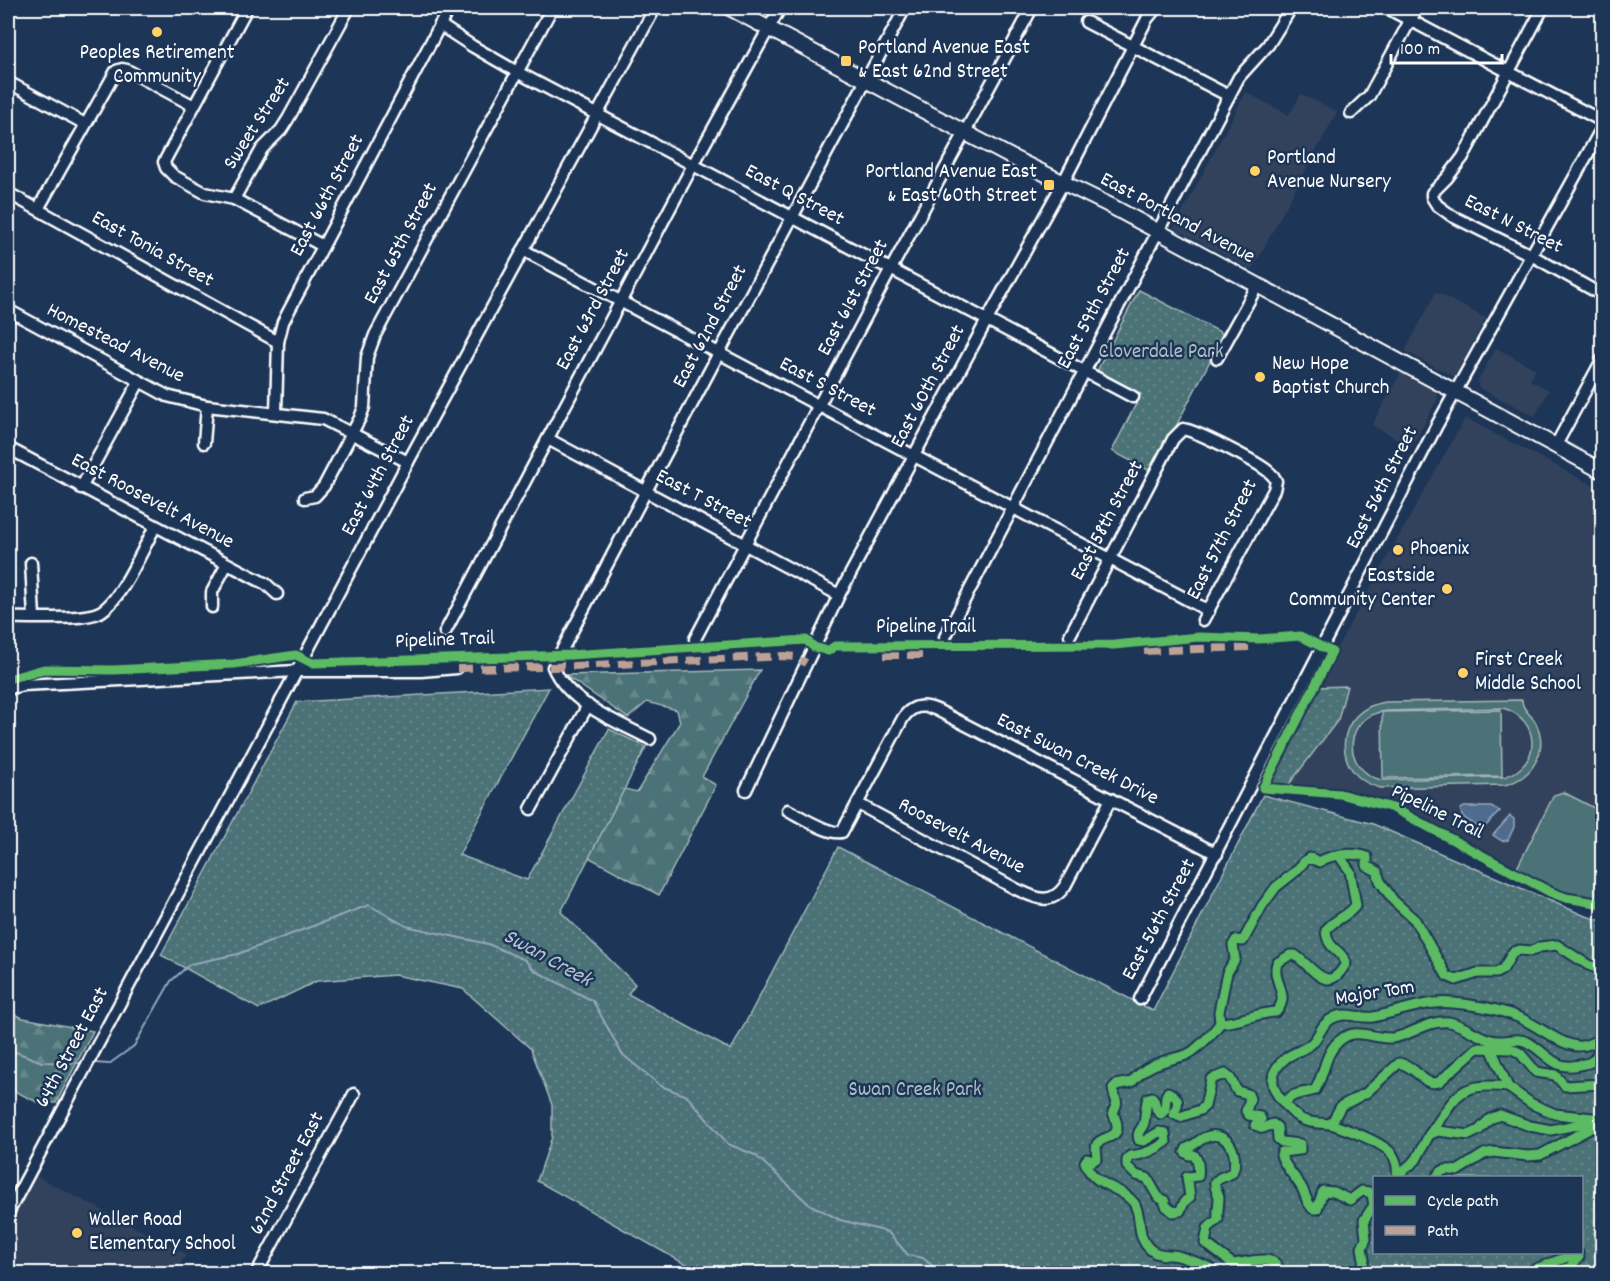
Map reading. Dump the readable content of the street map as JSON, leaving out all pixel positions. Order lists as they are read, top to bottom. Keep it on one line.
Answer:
{"streets":{"main road":["East Portland Avenue"],"street":["Sweet Street","East 66th Street","East Q Street","East N Street","East 65th Street","East Tonia Street","East 61st Street","East 59th Street","East 63rd Street","East 62nd Street","Homestead Avenue","East 60th Street","East S Street","East 64th Street","East 56th Street","East T Street","East Roosevelt Avenue","East 58th Street","East 57th Street","East Swan Creek Drive","Roosevelt Avenue","64th Street East","62nd Street East"],"cycle path":["Pipeline Trail","Major Tom"]},"crossings":[["East 66th Street","East Q Street"],["East 66th Street","East Tonia Street"],["East 66th Street","Homestead Avenue"],["East Q Street","East 65th Street"],["East Q Street","East 61st Street"],["East Q Street","East 59th Street"],["East Q Street","East 63rd Street"],["East Q Street","East 62nd Street"],["East Q Street","East 60th Street"],["East Q Street","East 64th Street"],["East Portland Avenue","East 61st Street"],["East Portland Avenue","East 59th Street"],["East Portland Avenue","East 63rd Street"],["East Portland Avenue","East 62nd Street"],["East Portland Avenue","East 60th Street"],["East Portland Avenue","East 56th Street"],["East N Street","East 56th Street"],["East 65th Street","Homestead Avenue"],["East 61st Street","East S Street"],["East 61st Street","East T Street"],["East 59th Street","East S Street"],["East 63rd Street","East S Street"],["East 63rd Street","East T Street"],["East 62nd Street","East S Street"],["East 62nd Street","East T Street"],["Homestead Avenue","East 64th Street"],["East 60th Street","East S Street"],["East 60th Street","East T Street"],["East S Street","East 64th Street"],["East S Street","East 58th Street"],["East S Street","East 57th Street"],["East 64th Street","64th Street East"],["East 56th Street","East Swan Creek Drive"],["East 58th Street","East 57th Street"],["East Swan Creek Drive","Roosevelt Avenue"]],"water":["Swan Creek"],"parks":["Cloverdale Park","Swan Creek Park"],"places":{"other":["Peoples Retirement Community","Portland Avenue Nursery","New Hope Baptist Church","Phoenix","Eastside Community Center","First Creek Middle School","Waller Road Elementary School"],"transit":["Portland Avenue East & East 62nd Street","Portland Avenue East & East 60th Street"]},"legend":["Cycle path","Path"],"scale_bar":"100 m"}
